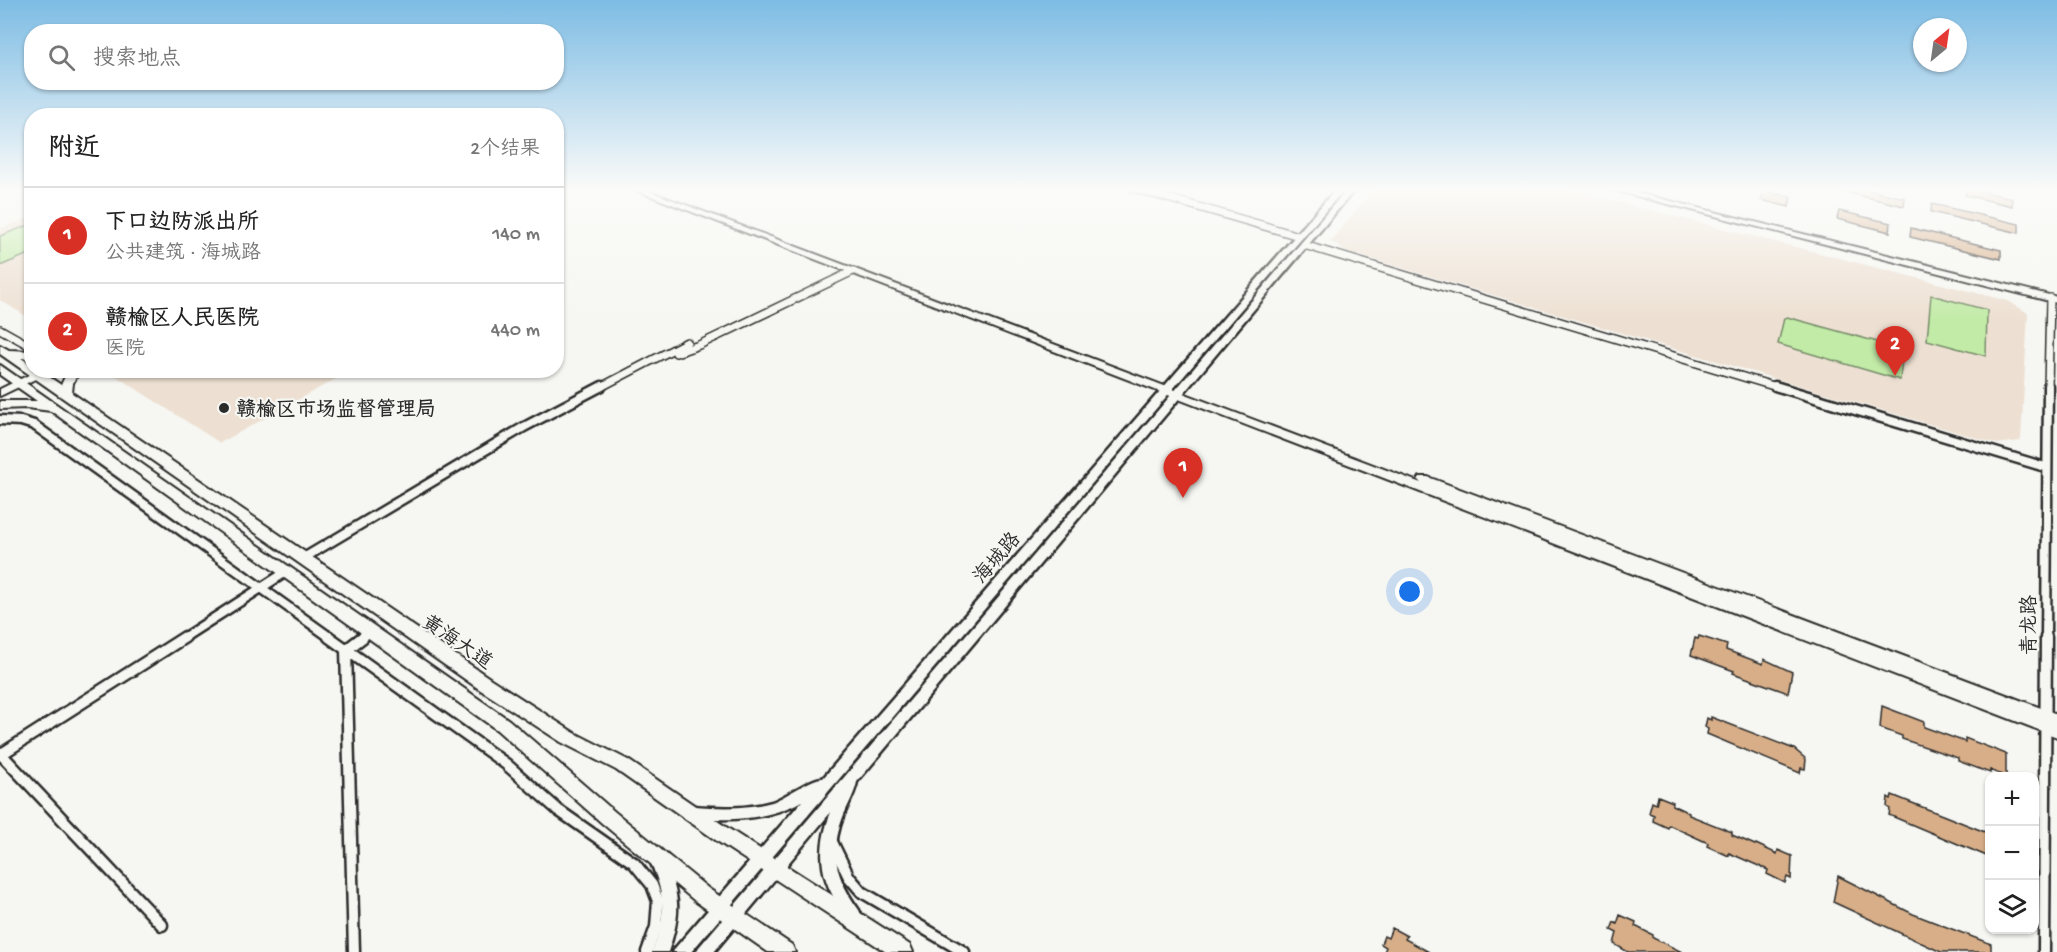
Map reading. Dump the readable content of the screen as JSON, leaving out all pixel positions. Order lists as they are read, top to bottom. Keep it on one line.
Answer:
{"streets":{"main road":["黄海大道"],"street":["海城路","青龙路"]},"crossings":[["海城路","黄海大道"]],"places":["赣榆区市场监督管理局"],"north":"top right","page":{"search":"搜索地点","heading":["附近","2个结果"],"list":[{"mark":"1","name":"下口边防派出所","note":"公共建筑 · 海城路","value":"140 m"},{"mark":"2","name":"赣榆区人民医院","note":"医院","value":"440 m"}],"pins":["2","1"],"map_buttons":["+","−"]}}
